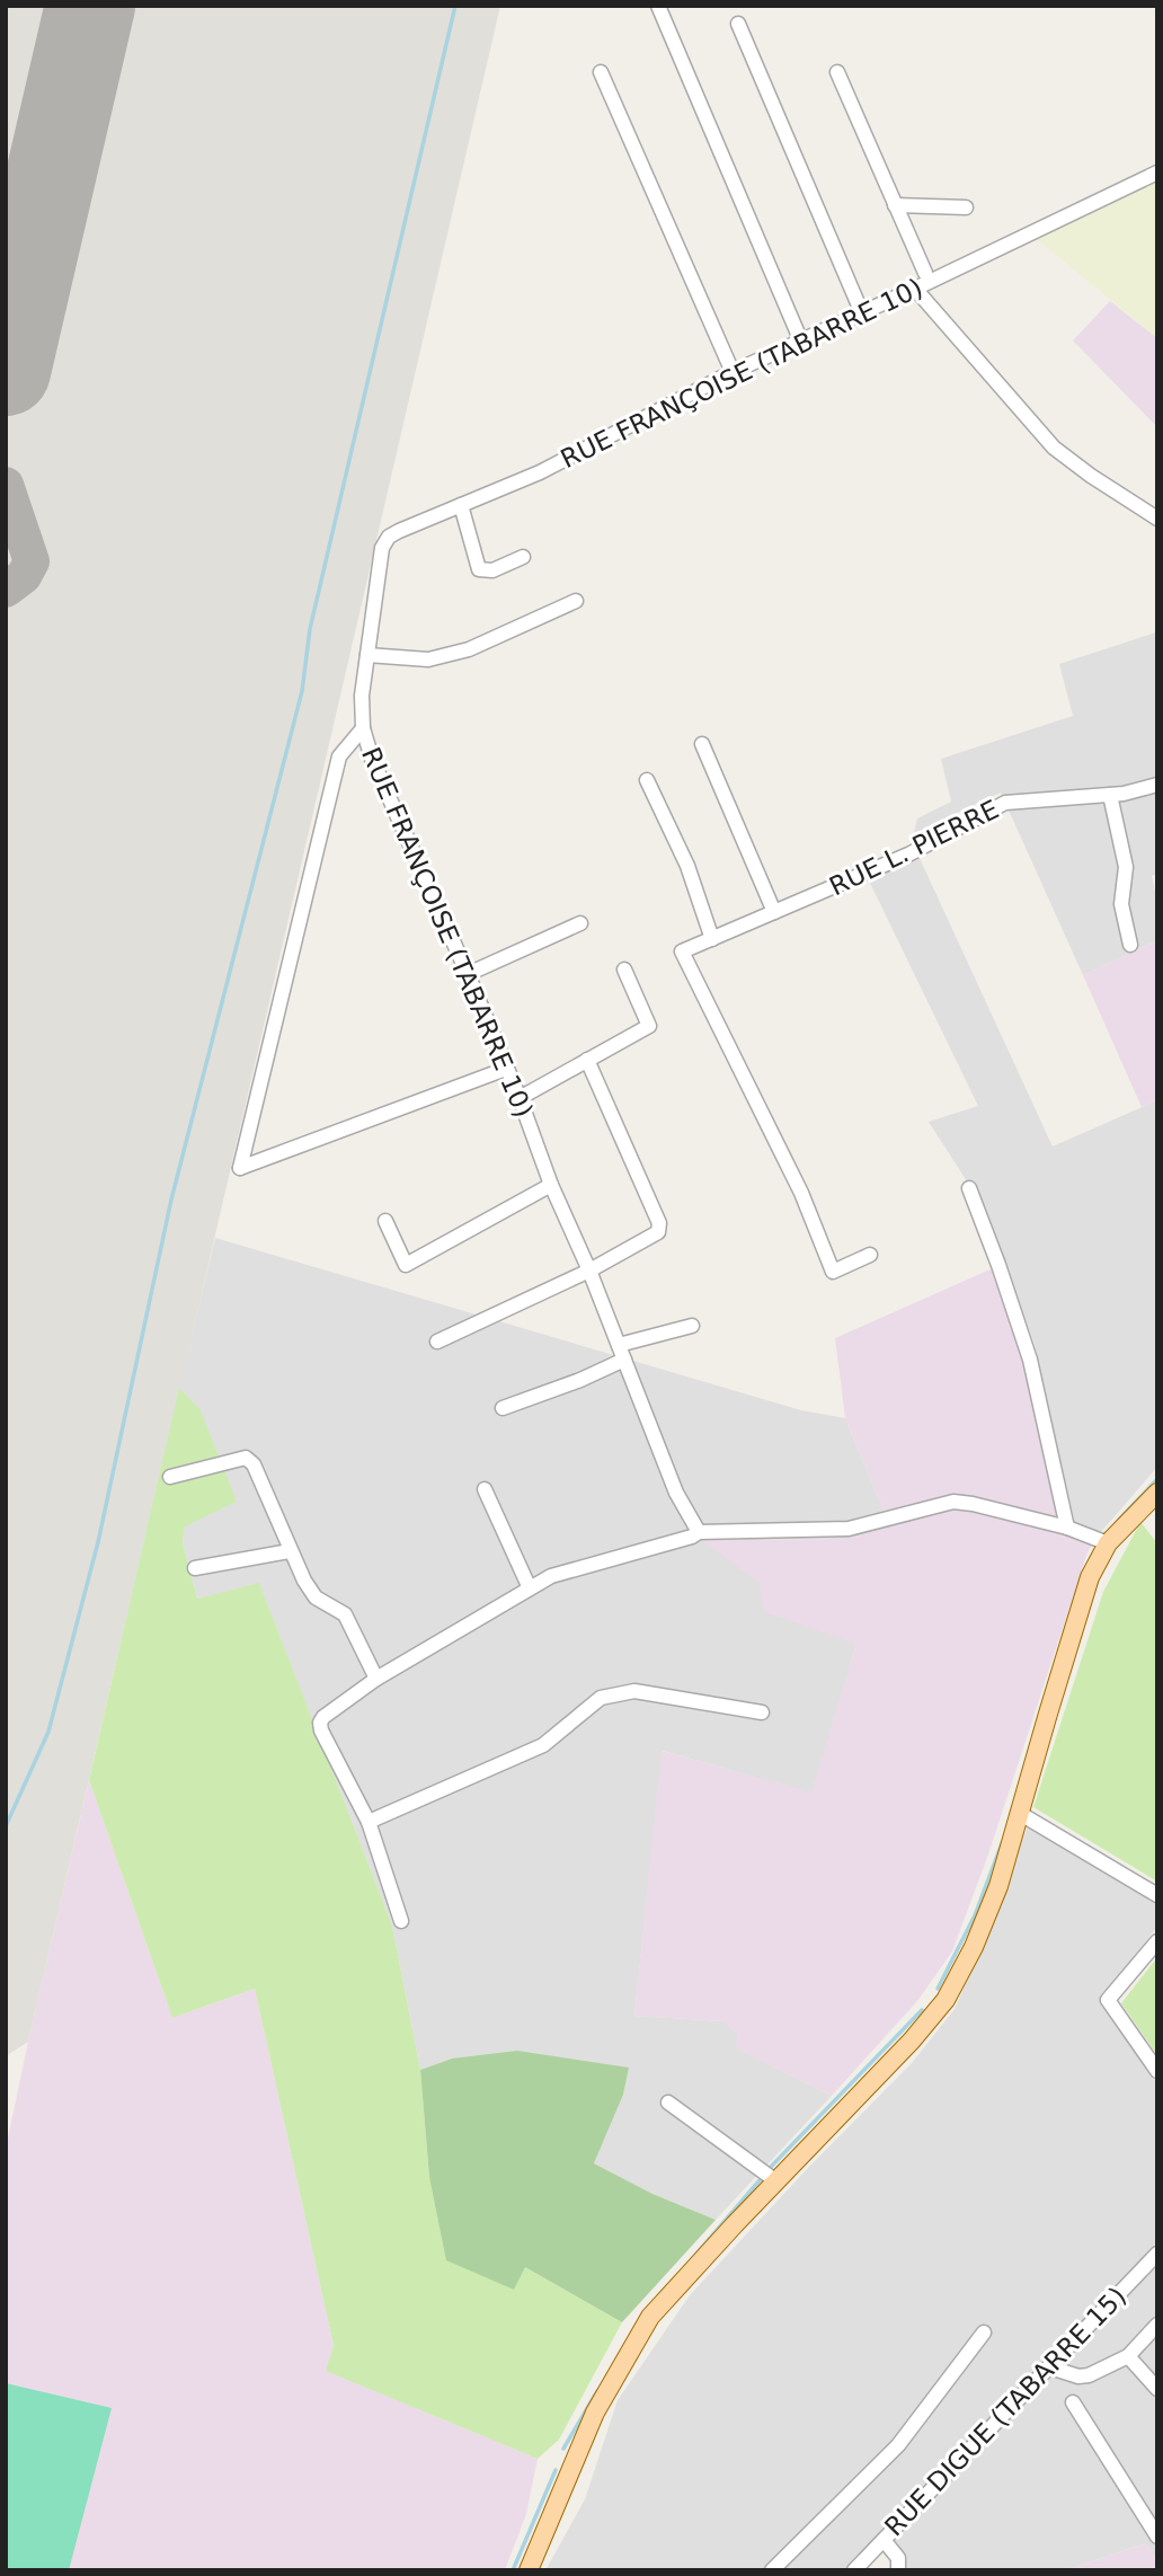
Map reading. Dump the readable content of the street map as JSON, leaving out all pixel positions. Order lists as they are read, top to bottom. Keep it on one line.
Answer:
{"streets":{"street":["RUE FRANÇOISE (TABARRE 10)","RUE L. PIERRE","RUE DIGUE (TABARRE 15)"]}}
